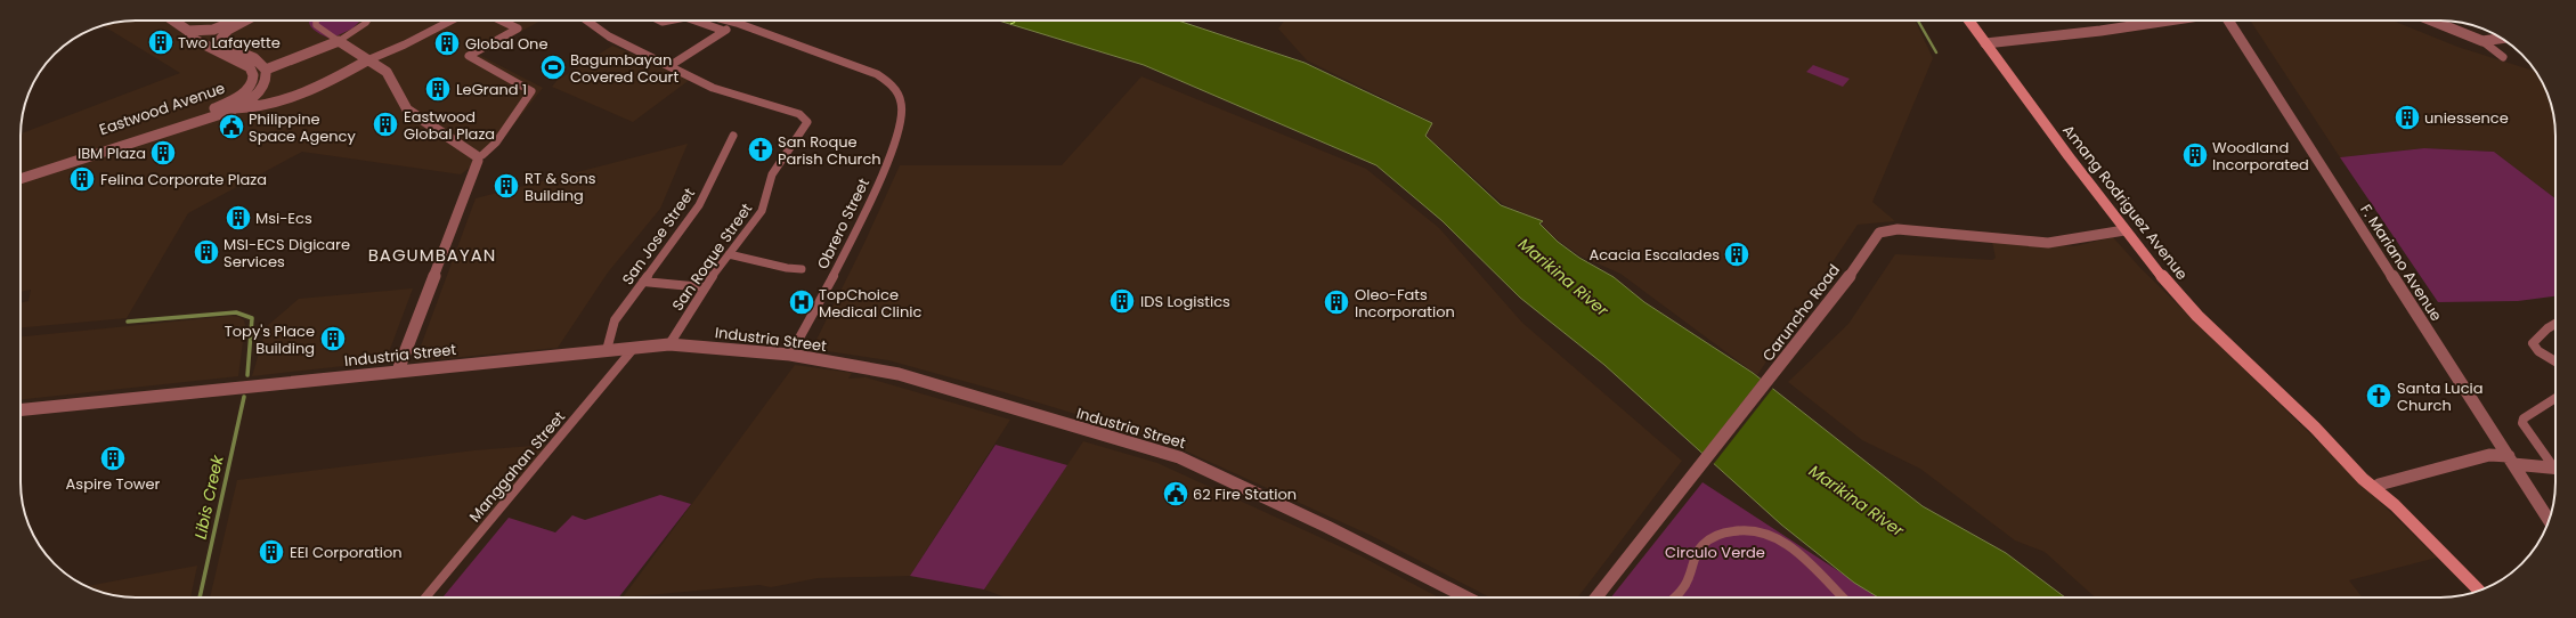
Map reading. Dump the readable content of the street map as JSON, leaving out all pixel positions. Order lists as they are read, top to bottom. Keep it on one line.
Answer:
{"streets":{"main road":["Amang Rodriguez Avenue"],"street":["Eastwood Avenue","Obrero Street","San Jose Street","San Roque Street","F. Mariano Avenue","Caruncho Road","Industria Street","Manggahan Street"]},"crossings":[["Amang Rodriguez Avenue","Caruncho Road"],["Obrero Street","Industria Street"],["San Jose Street","Industria Street"],["San Roque Street","Industria Street"],["Industria Street","Manggahan Street"]],"districts":["BAGUMBAYAN"],"water":["Marikina River","Libis Creek"],"parks":["Circulo Verde"],"places":{"building":["Two Lafayette","Global One","LeGrand 1","uniessence","Eastwood Global Plaza","IBM Plaza","Woodland Incorporated","Felina Corporate Plaza","RT & Sons Building","Msi-Ecs","MSI-ECS Digicare Services","Acacia Escalades","IDS Logistics","Oleo-Fats Incorporation","Topy's Place Building","Aspire Tower","EEI Corporation"],"sports":["Bagumbayan Covered Court"],"public building":["Philippine Space Agency","62 Fire Station"],"church":["San Roque Parish Church","Santa Lucia Church"],"hospital":["TopChoice Medical Clinic"]}}
